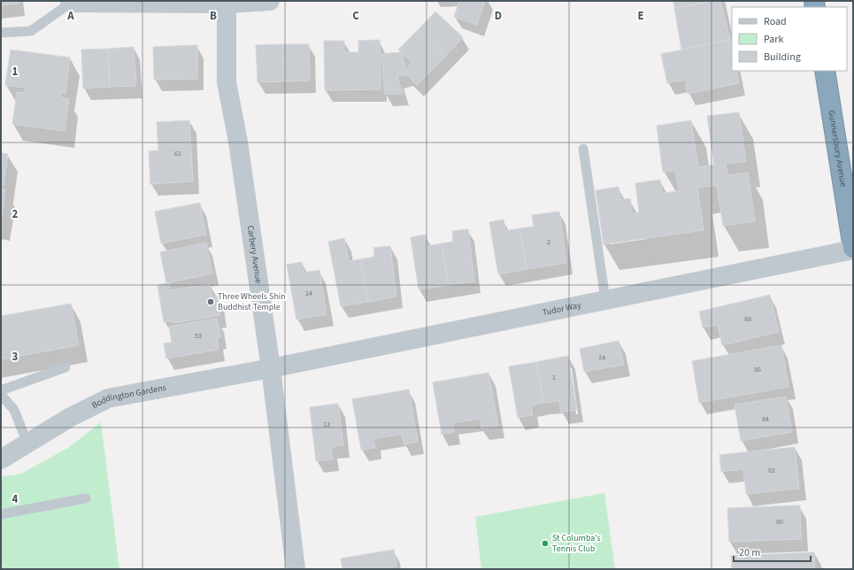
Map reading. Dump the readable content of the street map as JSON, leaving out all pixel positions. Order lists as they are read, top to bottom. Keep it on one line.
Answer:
{"streets":{"highway":["Gunnersbury Avenue"],"street":["Carbery Avenue","Tudor Way","Boddington Gardens"]},"crossings":[["Gunnersbury Avenue","Tudor Way"],["Carbery Avenue","Tudor Way"],["Carbery Avenue","Boddington Gardens"],["Tudor Way","Boddington Gardens"]],"places":["Three Wheels Shin Buddhist Temple","St Columba's Tennis Club"],"house_numbers":["61","2","14","88","53","1a","86","1","84","13","82","80"],"legend":["Road","Park","Building"],"scale_bar":"20 m","grid":{"columns":["A","B","C","D","E"],"rows":["1","2","3","4"]}}
